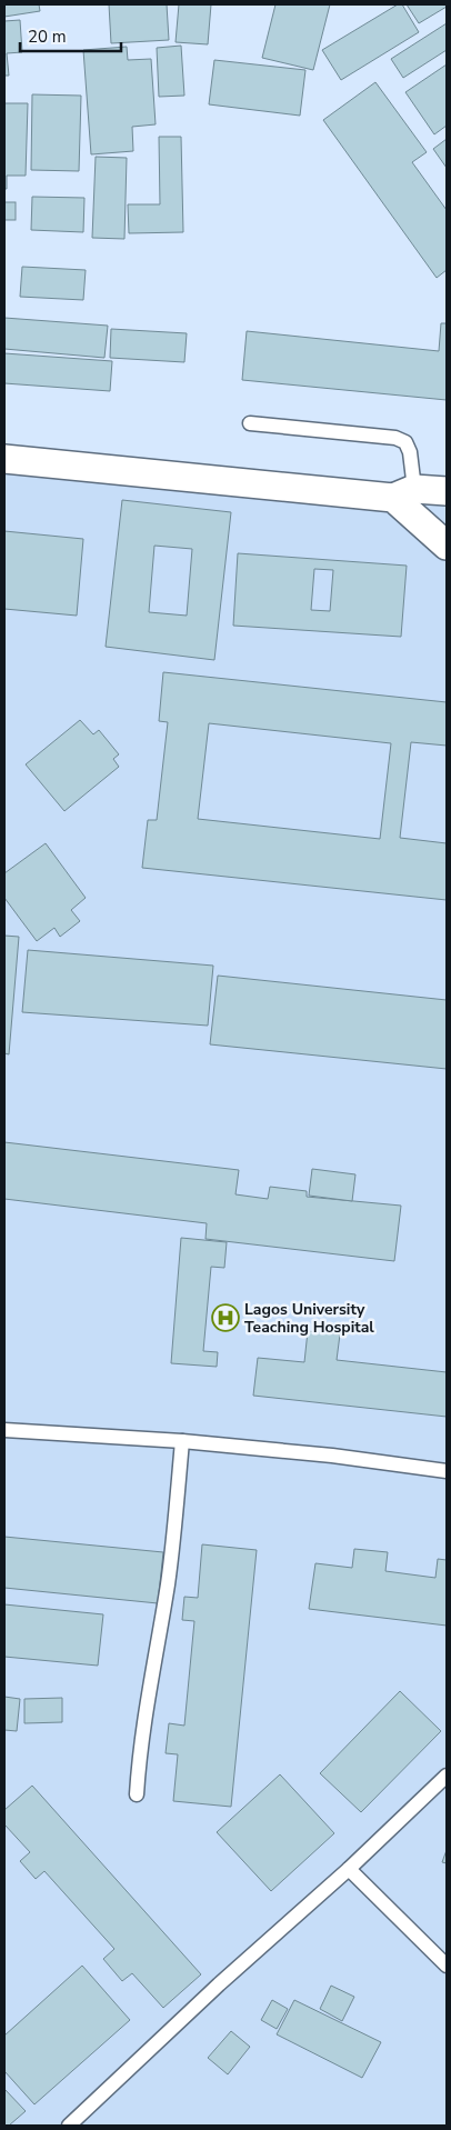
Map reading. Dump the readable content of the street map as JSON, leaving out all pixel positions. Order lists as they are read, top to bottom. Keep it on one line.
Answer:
{"places":{"hospital":["Lagos University Teaching Hospital"]},"scale_bar":"20 m"}
